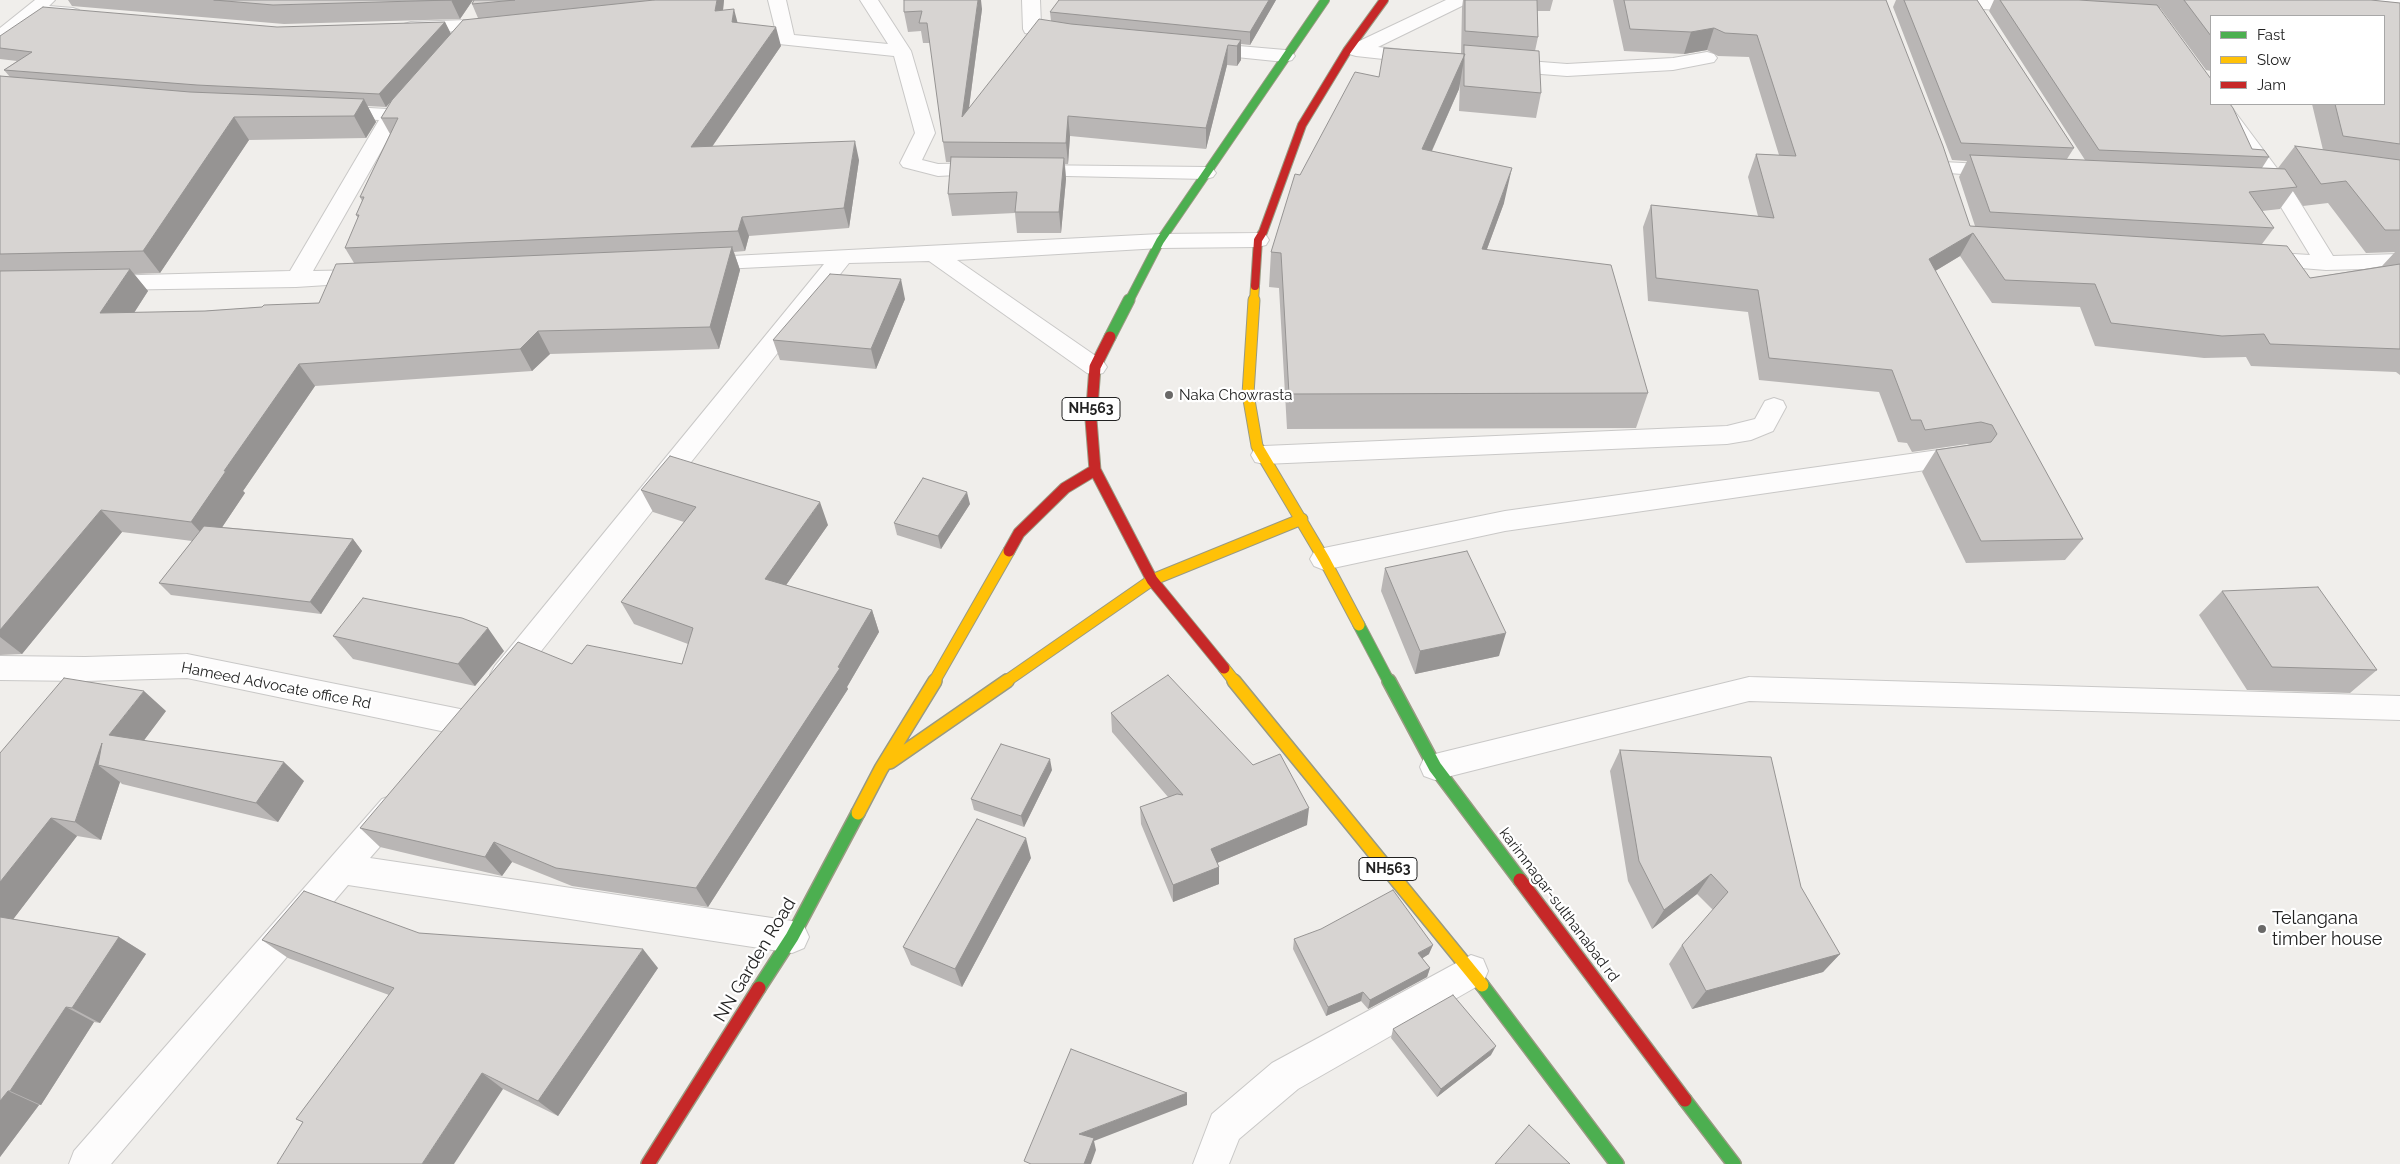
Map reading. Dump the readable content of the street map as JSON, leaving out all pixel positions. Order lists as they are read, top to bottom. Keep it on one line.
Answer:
{"streets":{"main road":["NH563","karimnagar-sulthanabad rd","NN Garden Road"],"street":["Hameed Advocate office Rd"]},"crossings":[["NH563","NN Garden Road"]],"places":["Naka Chowrasta","Telangana timber house"],"legend":["Fast","Slow","Jam"]}
